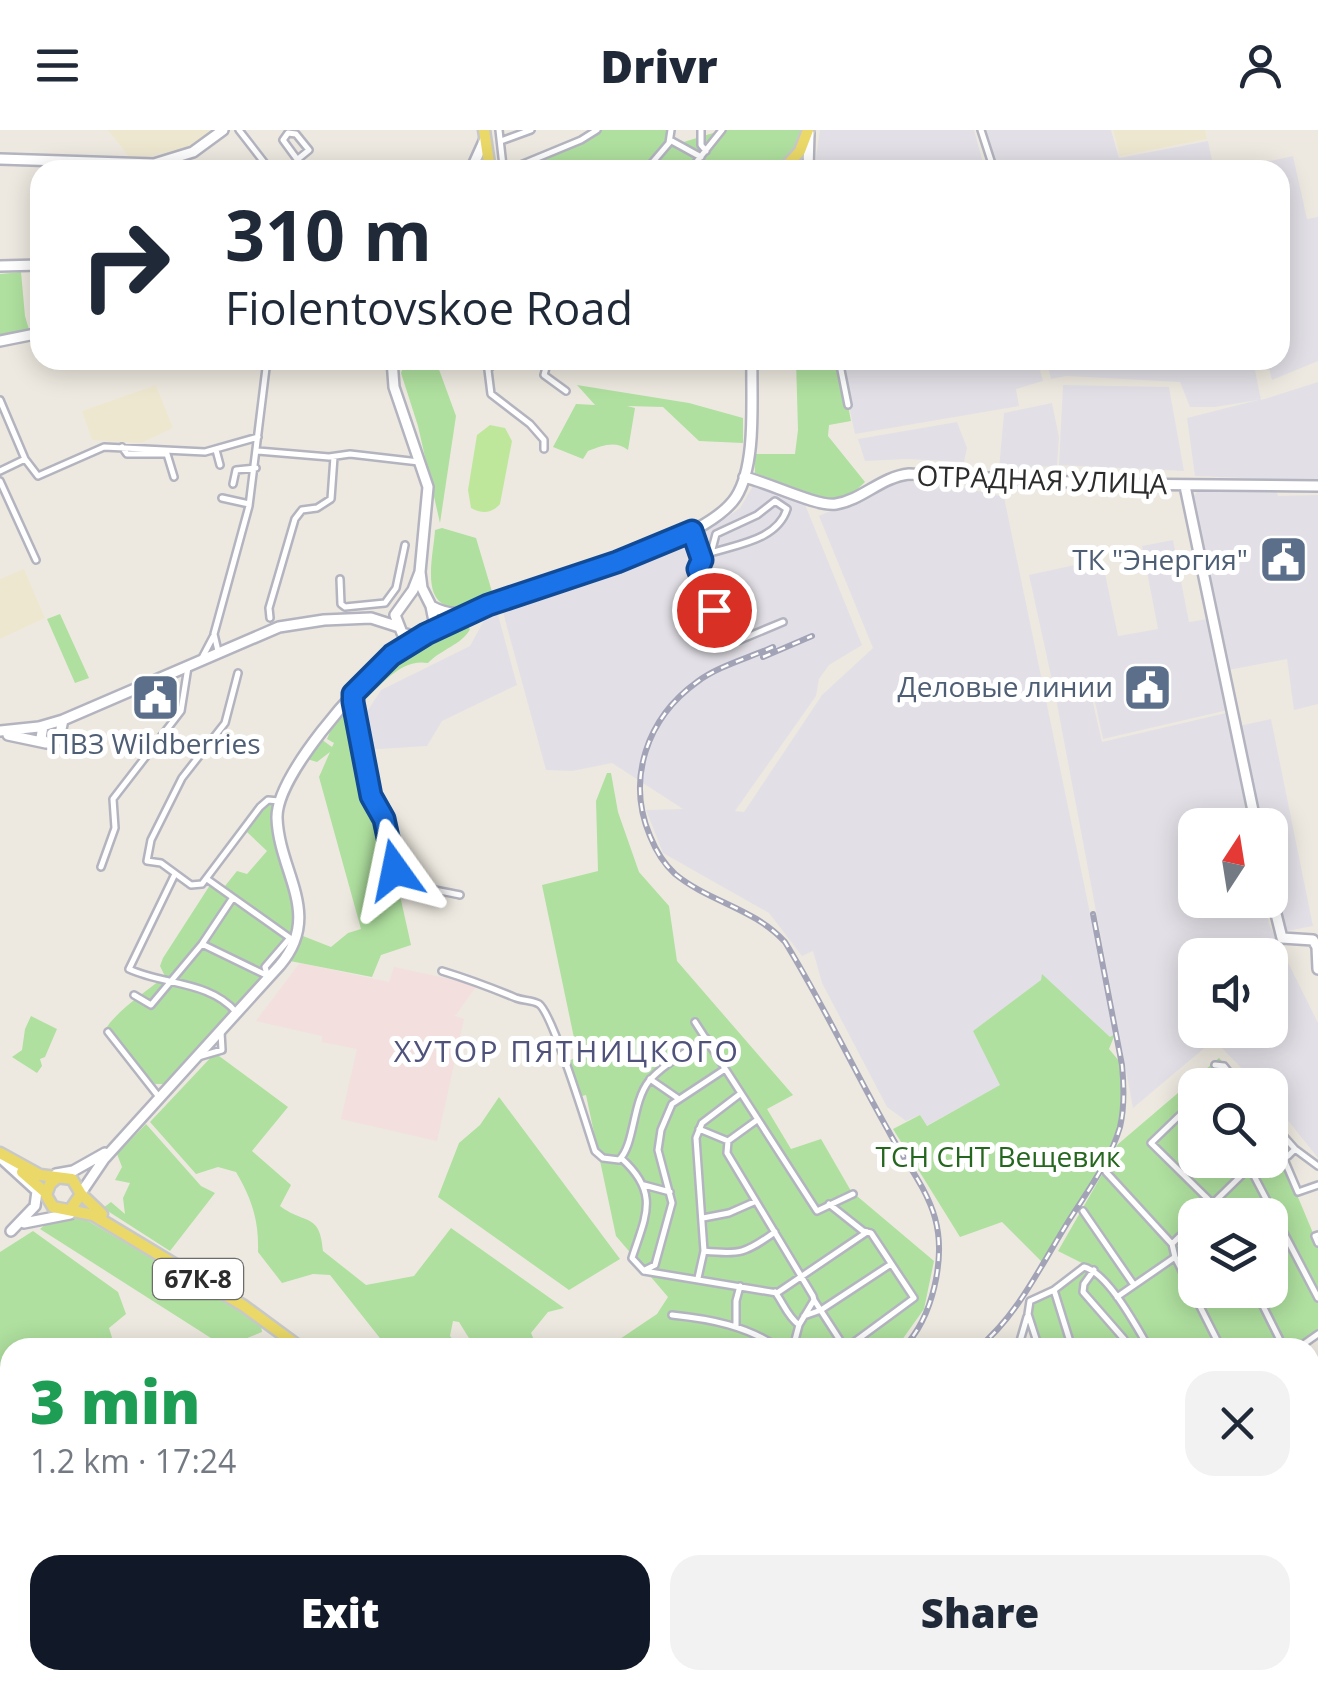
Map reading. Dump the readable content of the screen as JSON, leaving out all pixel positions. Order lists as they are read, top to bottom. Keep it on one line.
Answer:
{"streets":{"main road":["ОТРАДНАЯ УЛИЦА","67К-8"]},"districts":["ХУТОР ПЯТНИЦКОГО"],"parks":["ТСН СНТ Вещевик"],"places":{"public building":["ТК \"Энергия\"","Деловые линии","ПВЗ Wildberries"]},"north":"top","page":{"header":"Drivr","turn":["310 m","Fiolentovskoe Road"],"heading":["3 min","1.2 km · 17:24"],"buttons":["Exit","Share"]}}
